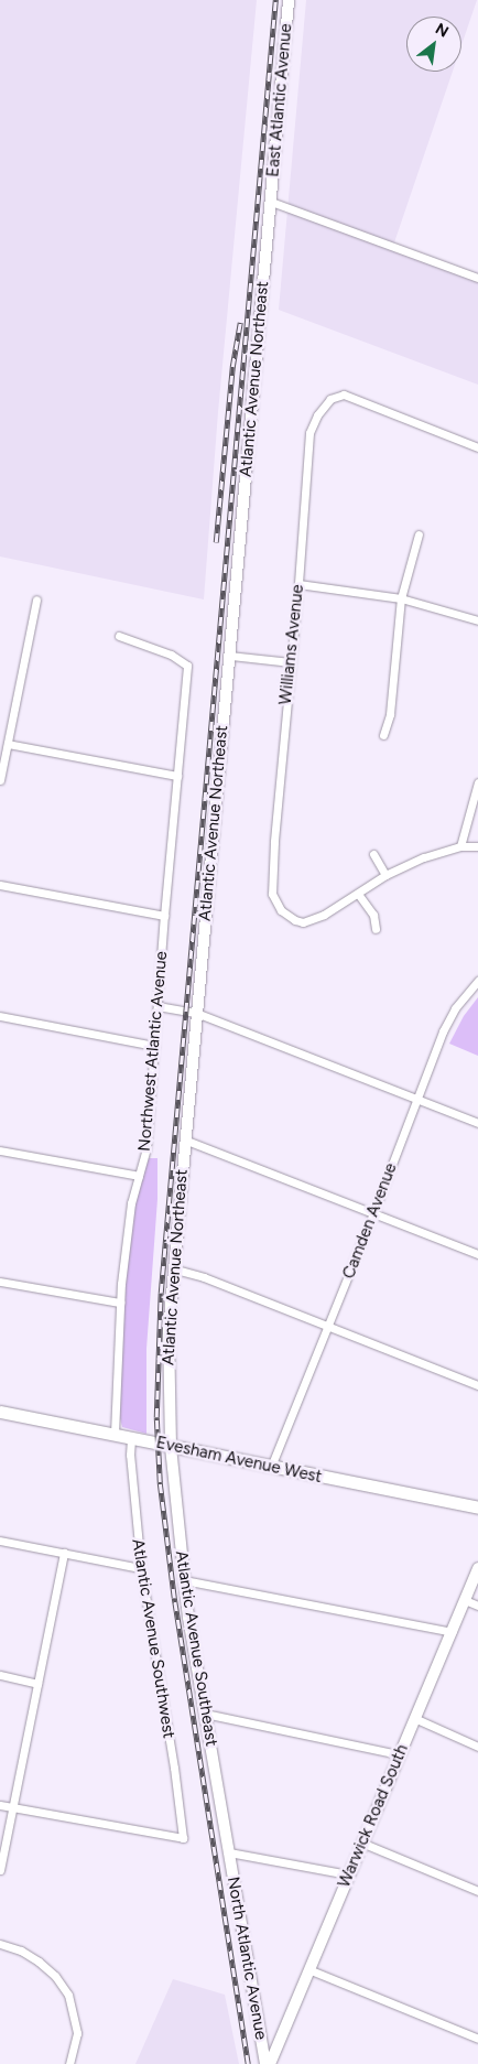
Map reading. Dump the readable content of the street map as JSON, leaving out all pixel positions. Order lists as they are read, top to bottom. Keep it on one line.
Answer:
{"streets":{"main road":["Evesham Avenue West"],"street":["East Atlantic Avenue","Atlantic Avenue Northeast","Williams Avenue","Northwest Atlantic Avenue","Camden Avenue","Atlantic Avenue Southwest","Atlantic Avenue Southeast","Warwick Road South","North Atlantic Avenue"]},"crossings":[["East Atlantic Avenue","Atlantic Avenue Northeast"],["Atlantic Avenue Northeast","Evesham Avenue West"],["Atlantic Avenue Northeast","Atlantic Avenue Southeast"],["Northwest Atlantic Avenue","Evesham Avenue West"],["Camden Avenue","Evesham Avenue West"],["Evesham Avenue West","Atlantic Avenue Southwest"],["Evesham Avenue West","Atlantic Avenue Southeast"],["Atlantic Avenue Southeast","North Atlantic Avenue"]],"north":"top right"}
